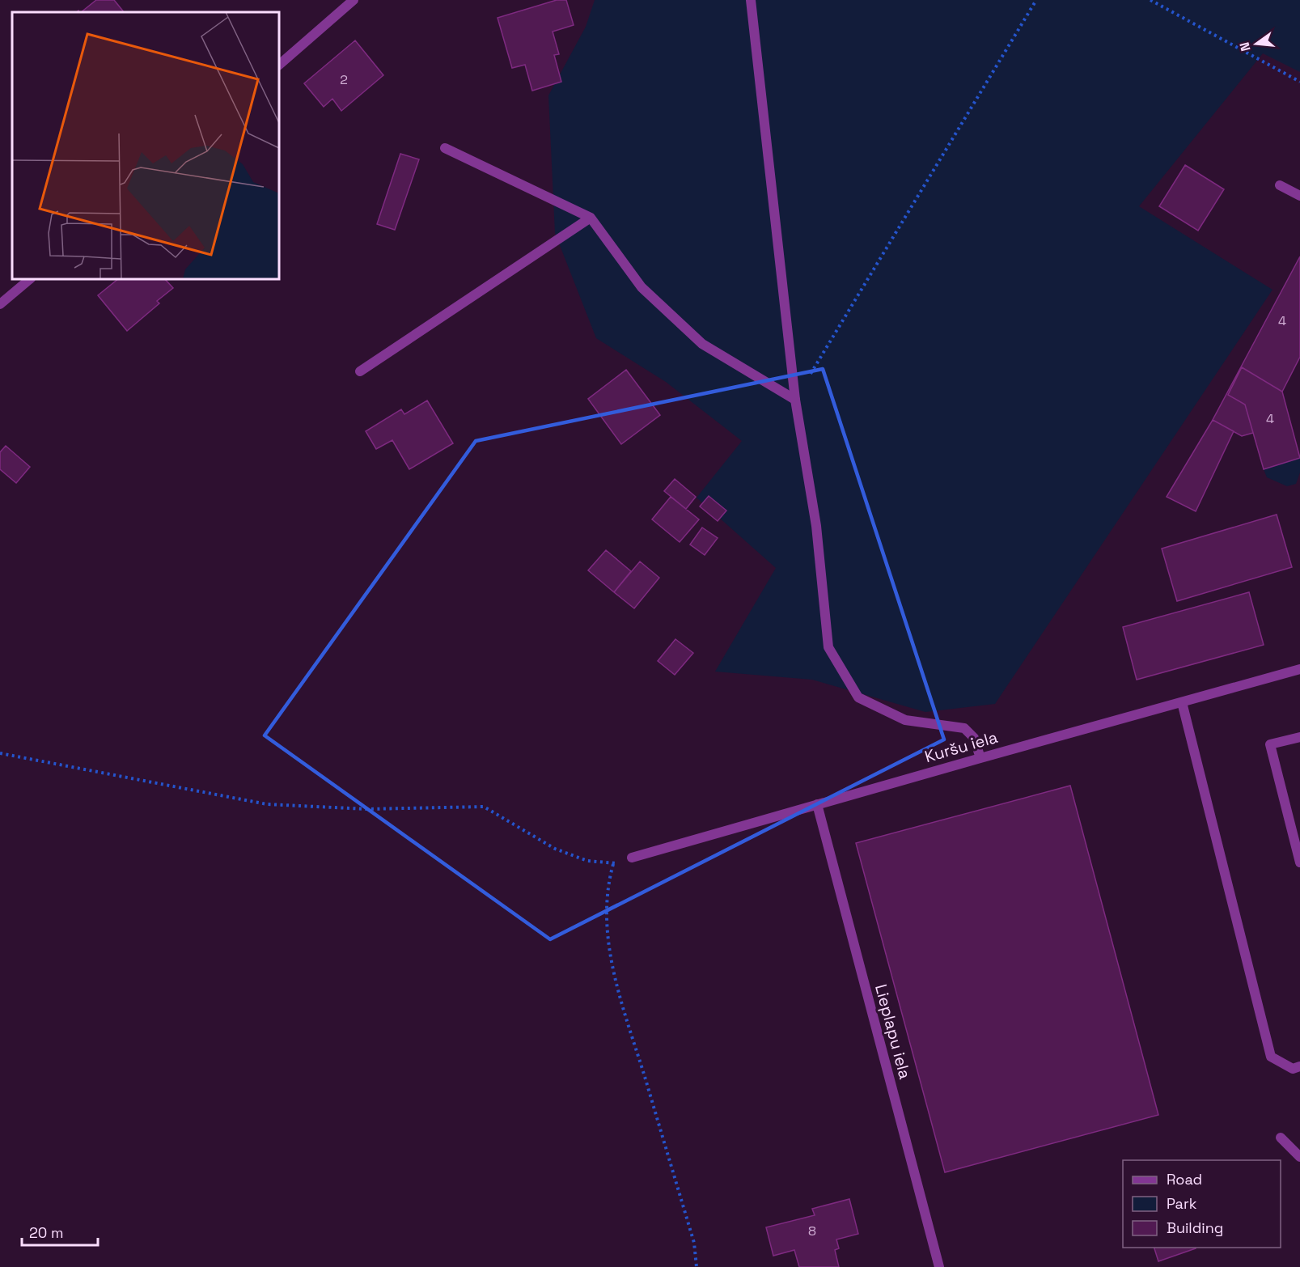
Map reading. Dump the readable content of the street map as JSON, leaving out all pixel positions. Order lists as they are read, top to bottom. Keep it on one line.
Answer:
{"streets":{"street":["Kuršu iela","Lieplapu iela"]},"crossings":[["Kuršu iela","Lieplapu iela"]],"house_numbers":["2","4","4","8"],"legend":["Road","Park","Building"],"scale_bar":"20 m","north":"left"}
